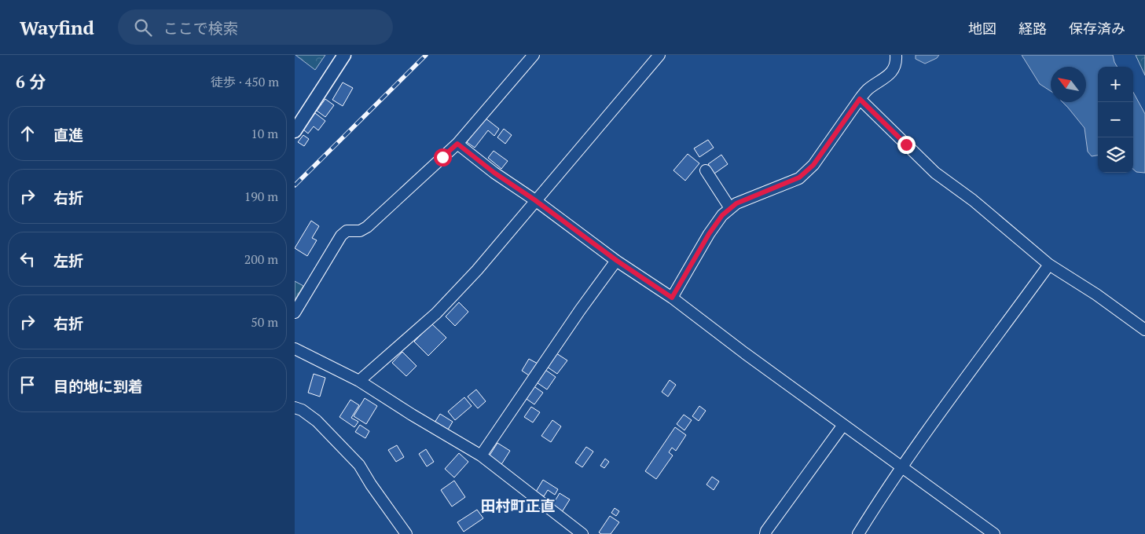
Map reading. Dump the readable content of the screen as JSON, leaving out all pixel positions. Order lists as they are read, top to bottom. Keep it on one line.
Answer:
{"districts":["田村町正直"],"north":"top left","page":{"header":"Wayfind","search":"ここで検索","nav":["地図","経路","保存済み"],"heading":["6 分","徒歩 · 450 m"],"map_buttons":["+","−"],"list":[["直進","10 m"],["右折","190 m"],["左折","200 m"],["右折","50 m"],"目的地に到着"]}}
